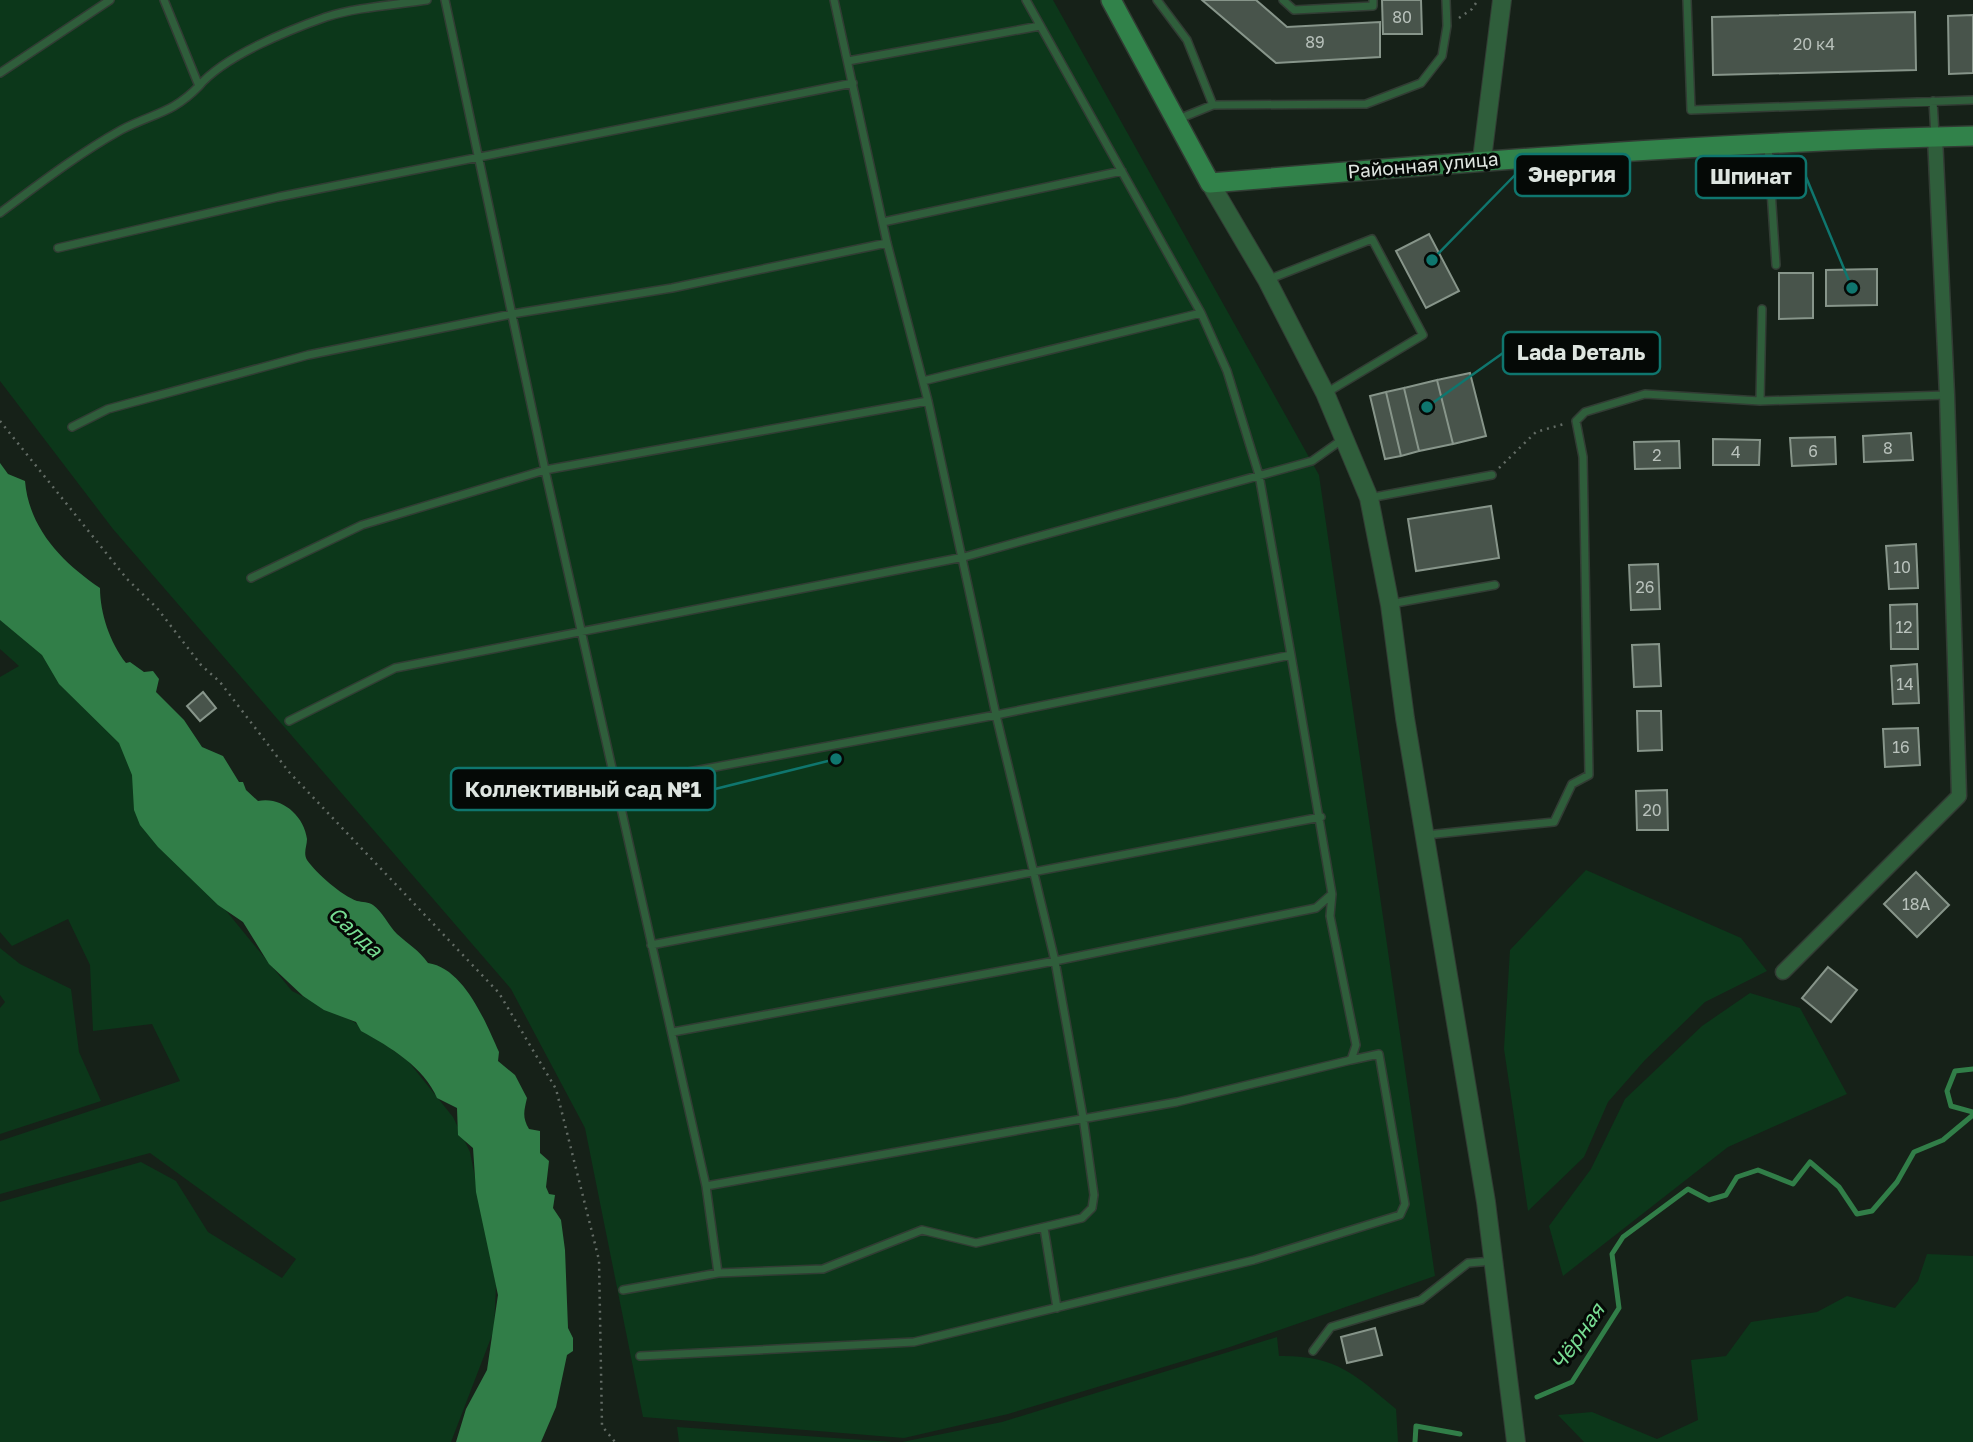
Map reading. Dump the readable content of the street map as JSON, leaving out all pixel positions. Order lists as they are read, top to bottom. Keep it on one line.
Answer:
{"streets":{"main road":["Районная улица"]},"water":["Салда","Чёрная"],"places":["Энергия","Шпинат","Lada Dеталь","Коллективный сад №1"],"house_numbers":["80","89","20 к4","8","6","4","2","10","26","12","14","16","20","18А"]}
